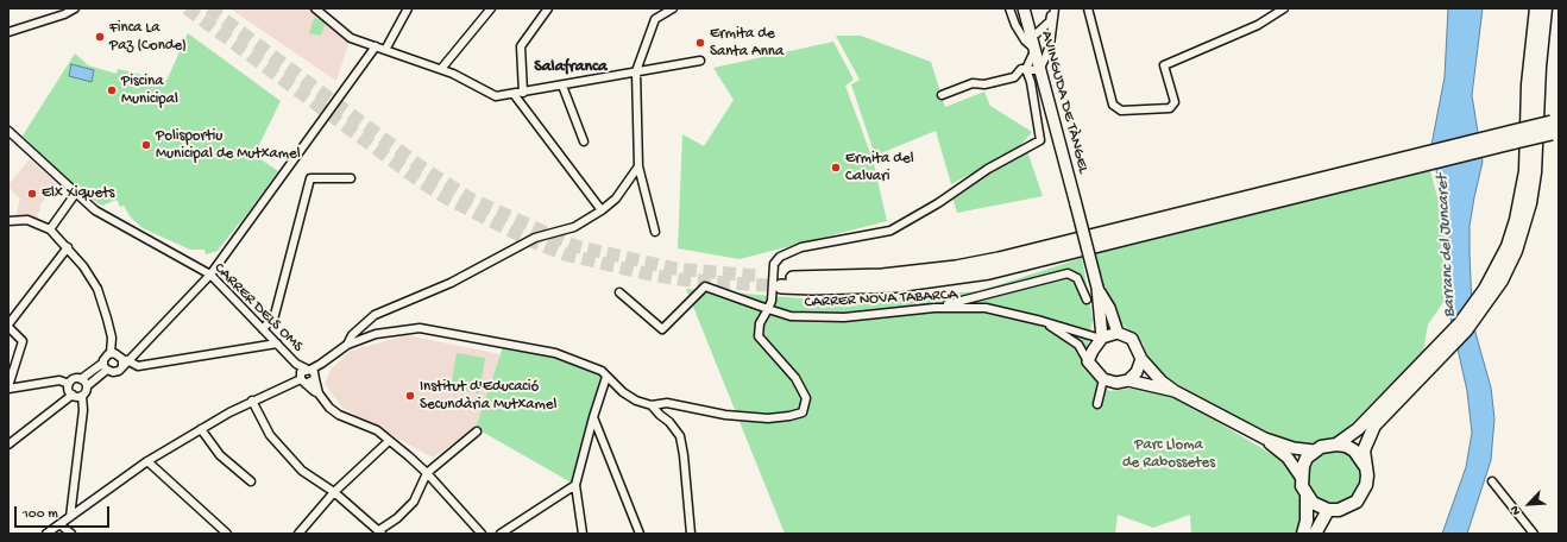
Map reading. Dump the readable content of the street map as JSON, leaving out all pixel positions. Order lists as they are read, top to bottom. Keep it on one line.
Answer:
{"streets":{"main road":["AVINGUDA DE TÀNGEL"],"street":["CARRER NOVA TABARCA","CARRER DELS OMS"]},"districts":["Salafranca"],"water":["Barranc del Juncaret"],"parks":["Parc Lloma de Rabossetes"],"places":["Finca La Paz (Conde)","Ermita de Santa Anna","Piscina Municipal","Polisportiu Municipal de Mutxamel","Ermita del Calvari","Elx Xiquets","Institut d'Educació Secundària Mutxamel"],"scale_bar":"100 m","north":"bottom left"}
